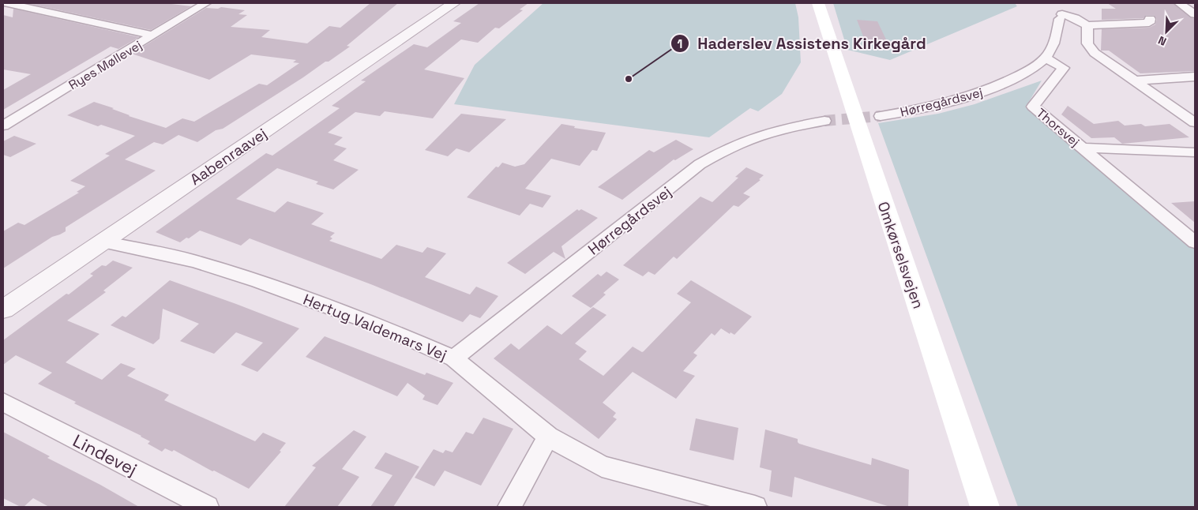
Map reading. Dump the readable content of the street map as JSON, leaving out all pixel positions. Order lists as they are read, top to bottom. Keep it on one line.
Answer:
{"streets":{"main road":["Omkørselsvejen"],"street":["Ryes Møllevej","Hørregårdsvej","Thorsvej","Aabenraavej","Hertug Valdemars Vej","Lindevej"]},"crossings":[["Hørregårdsvej","Thorsvej"],["Hørregårdsvej","Hertug Valdemars Vej"],["Aabenraavej","Hertug Valdemars Vej"]],"places":["Haderslev Assistens Kirkegård"],"north":"bottom left"}
